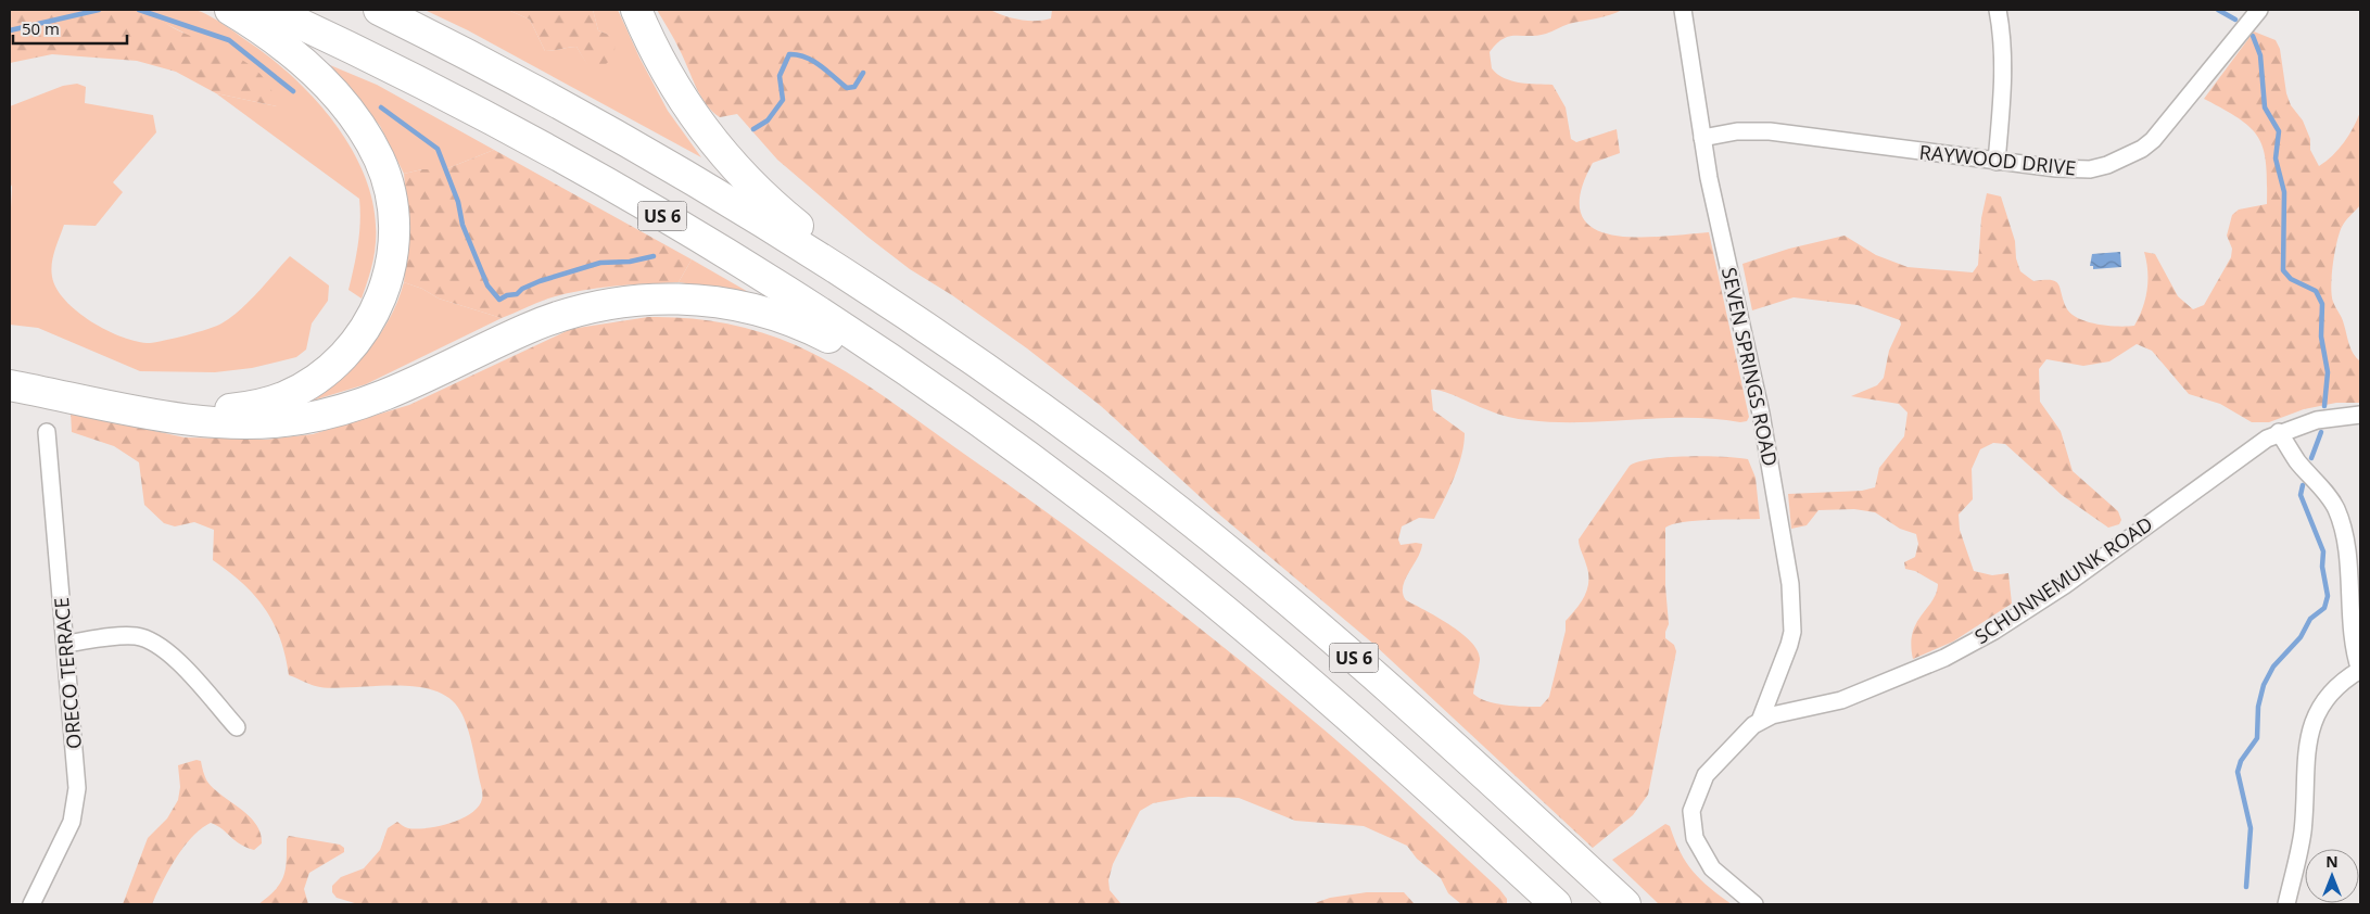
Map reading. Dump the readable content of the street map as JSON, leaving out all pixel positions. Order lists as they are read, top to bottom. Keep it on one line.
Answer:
{"streets":{"highway":["US 6"],"street":["RAYWOOD DRIVE","SEVEN SPRINGS ROAD","SCHUNNEMUNK ROAD","ORECO TERRACE"]},"crossings":[["RAYWOOD DRIVE","SEVEN SPRINGS ROAD"],["SEVEN SPRINGS ROAD","SCHUNNEMUNK ROAD"]],"scale_bar":"50 m","north":"top"}
